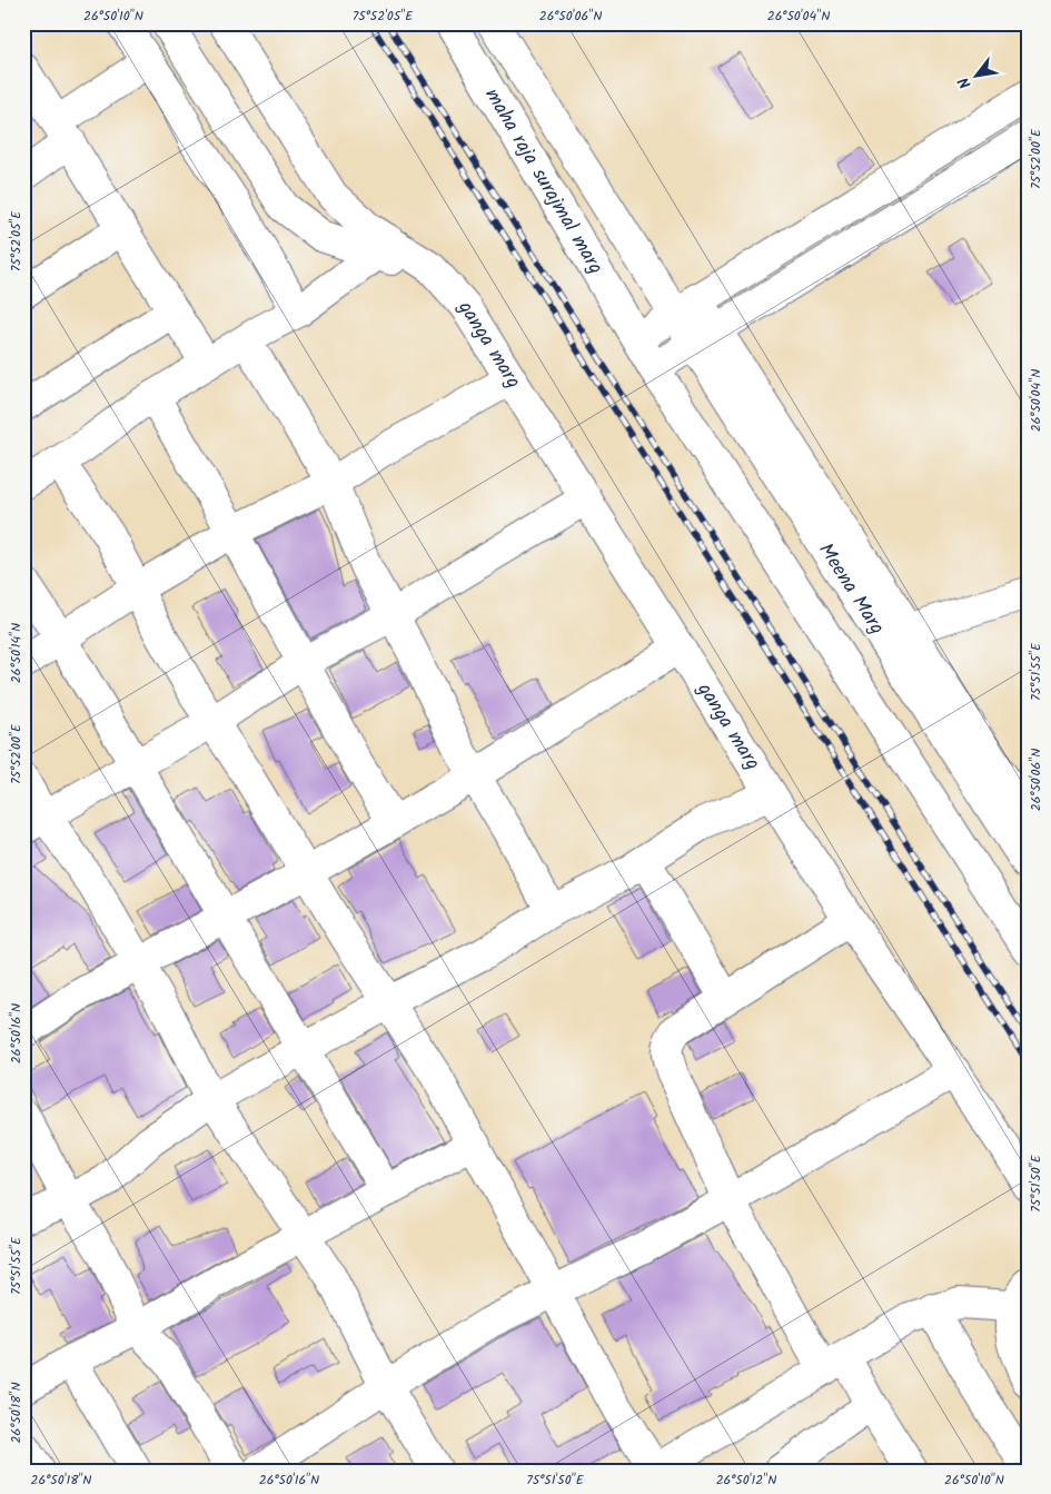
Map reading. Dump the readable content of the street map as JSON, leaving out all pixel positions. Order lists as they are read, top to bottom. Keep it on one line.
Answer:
{"streets":{"street":["maha raja surajmal marg","ganga marg","Meena Marg"]},"crossings":[["maha raja surajmal marg","Meena Marg"]],"north":"bottom left","coordinates":["26°50'10\"N","75°52'05\"E","26°50'06\"N","26°50'04\"N","75°52'00\"E","26°50'14\"N","75°51'55\"E","26°50'16\"N","75°51'50\"E","26°50'18\"N","26°50'12\"N"]}
